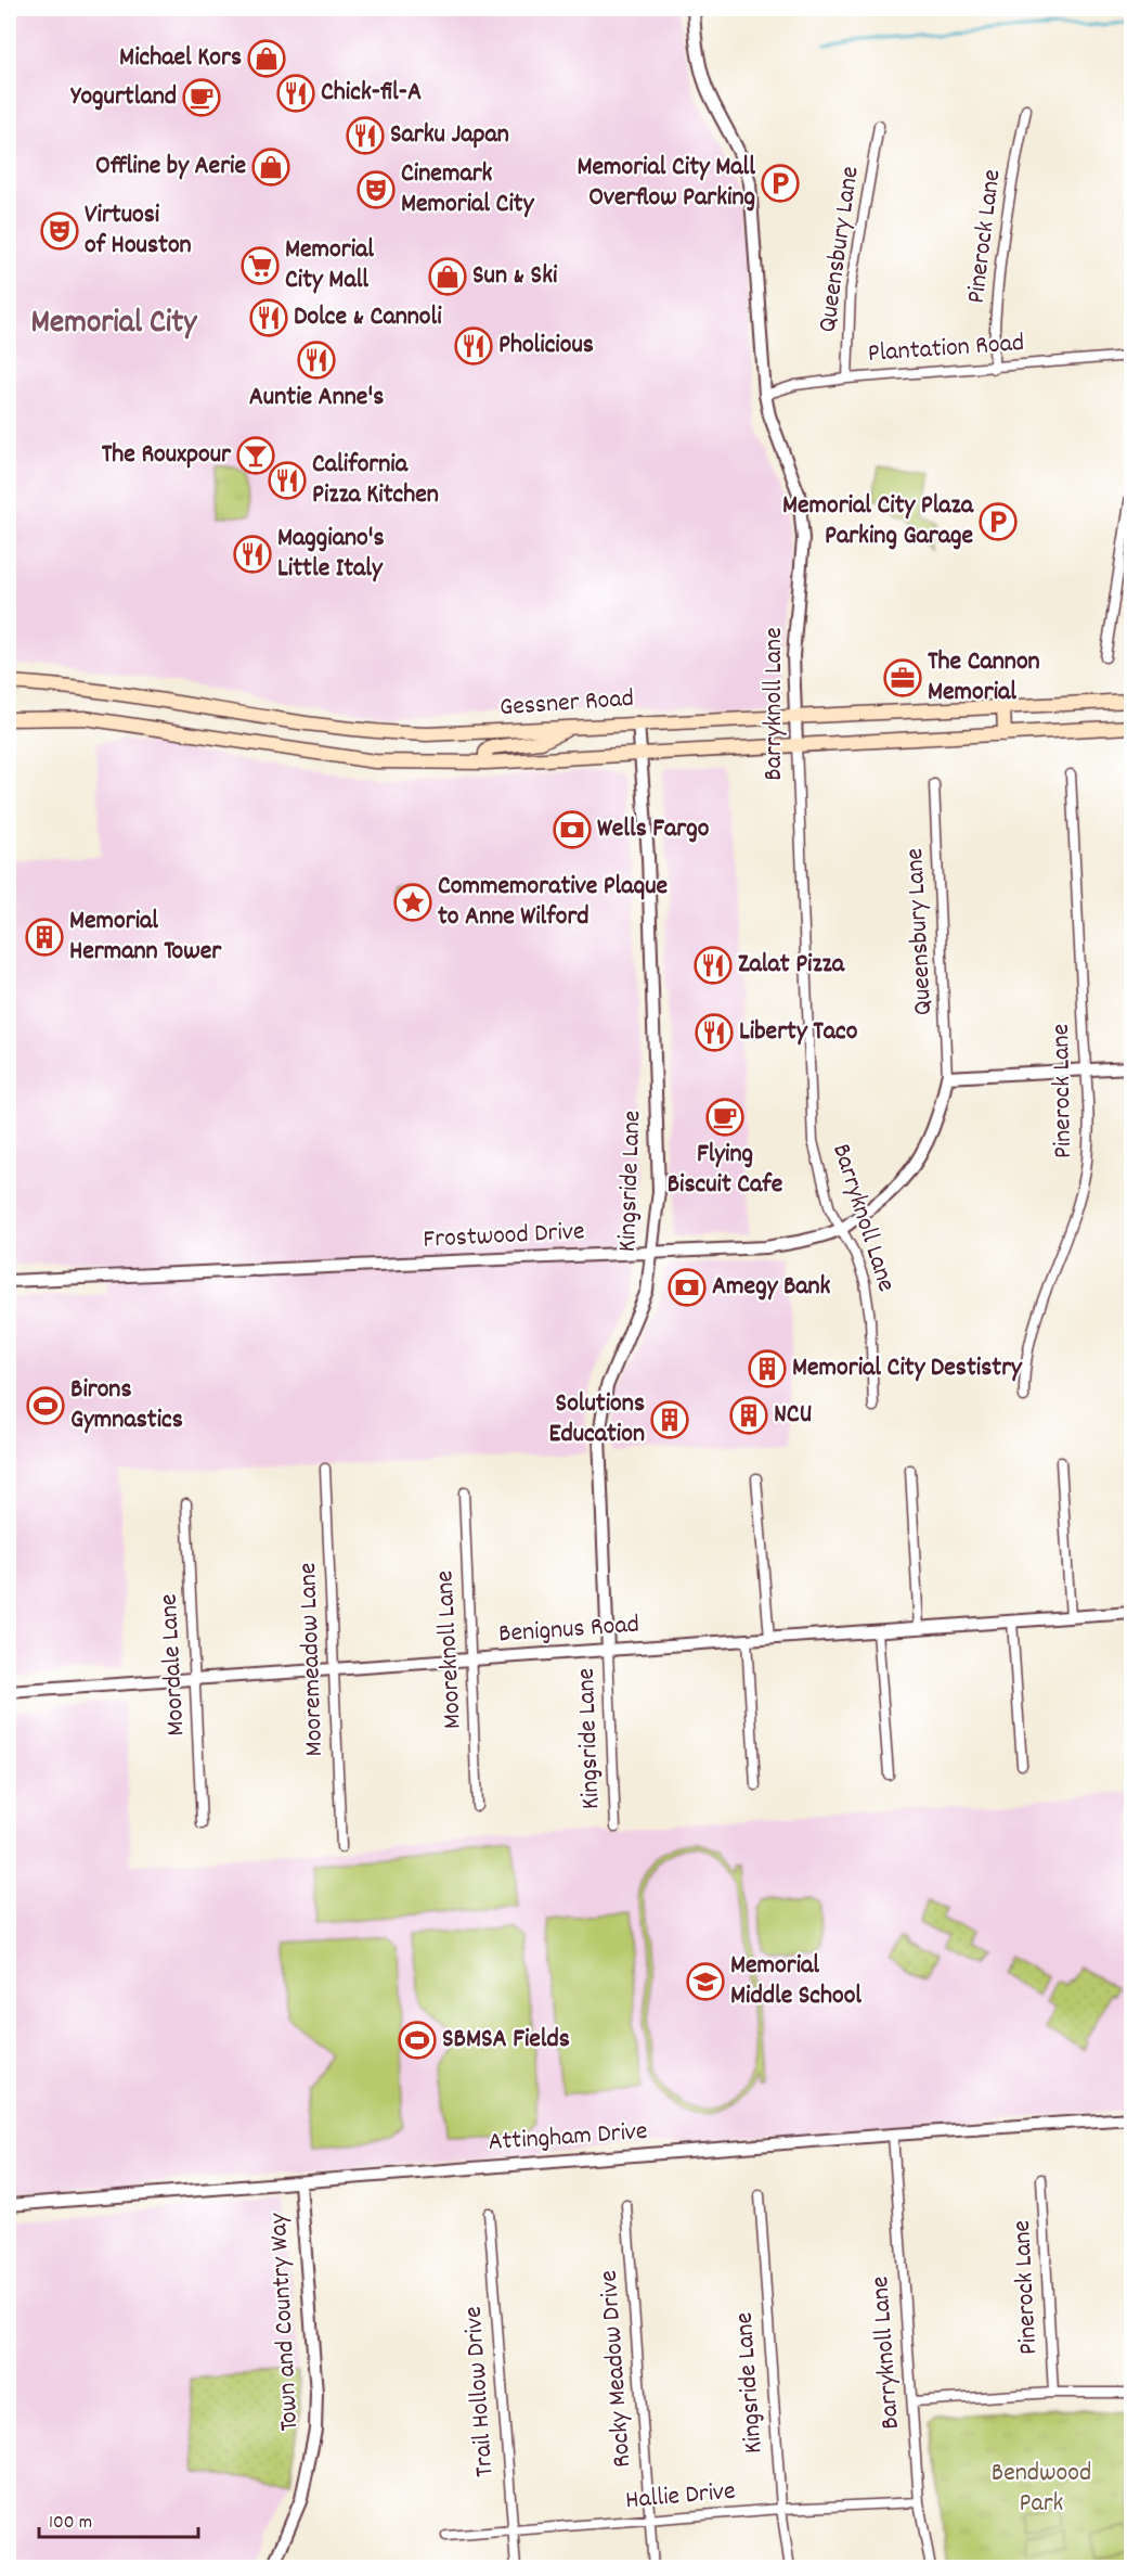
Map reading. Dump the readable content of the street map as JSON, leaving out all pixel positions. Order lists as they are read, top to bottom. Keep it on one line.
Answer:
{"streets":{"main road":["Gessner Road"],"street":["Pinerock Lane","Queensbury Lane","Plantation Road","Barryknoll Lane","Kingsride Lane","Frostwood Drive","Benignus Road","Mooreknoll Lane","Mooremeadow Lane","Moordale Lane","Attingham Drive","Town and Country Way","Rocky Meadow Drive","Trail Hollow Drive","Hallie Drive"]},"crossings":[["Pinerock Lane","Plantation Road"],["Queensbury Lane","Plantation Road"],["Queensbury Lane","Frostwood Drive"],["Plantation Road","Barryknoll Lane"],["Gessner Road","Barryknoll Lane"],["Gessner Road","Kingsride Lane"],["Barryknoll Lane","Frostwood Drive"],["Barryknoll Lane","Attingham Drive"],["Barryknoll Lane","Hallie Drive"],["Kingsride Lane","Frostwood Drive"],["Kingsride Lane","Benignus Road"],["Kingsride Lane","Hallie Drive"],["Benignus Road","Mooreknoll Lane"],["Benignus Road","Mooremeadow Lane"],["Benignus Road","Moordale Lane"],["Attingham Drive","Town and Country Way"],["Rocky Meadow Drive","Hallie Drive"],["Trail Hollow Drive","Hallie Drive"]],"districts":["Memorial City"],"parks":["Bendwood Park"],"places":{"shop":["Michael Kors","Offline by Aerie","Sun & Ski"],"restaurant":["Chick-fil-A","Sarku Japan","Dolce & Cannoli","Pholicious","Auntie Anne's","California Pizza Kitchen","Maggiano's Little Italy","Zalat Pizza","Liberty Taco"],"cafe":["Yogurtland","Flying Biscuit Cafe"],"parking":["Memorial City Mall Overflow Parking","Memorial City Plaza Parking Garage"],"theatre":["Cinemark Memorial City","Virtuosi of Houston"],"supermarket":["Memorial City Mall"],"bar":["The Rouxpour"],"office":["The Cannon Memorial"],"bank":["Wells Fargo","Amegy Bank"],"place":["Commemorative Plaque to Anne Wilford"],"building":["Memorial Hermann Tower","Memorial City Destistry","NCU","Solutions Education"],"sports":["Birons Gymnastics","SBMSA Fields"],"school or university":["Memorial Middle School"]},"scale_bar":"100 m"}
